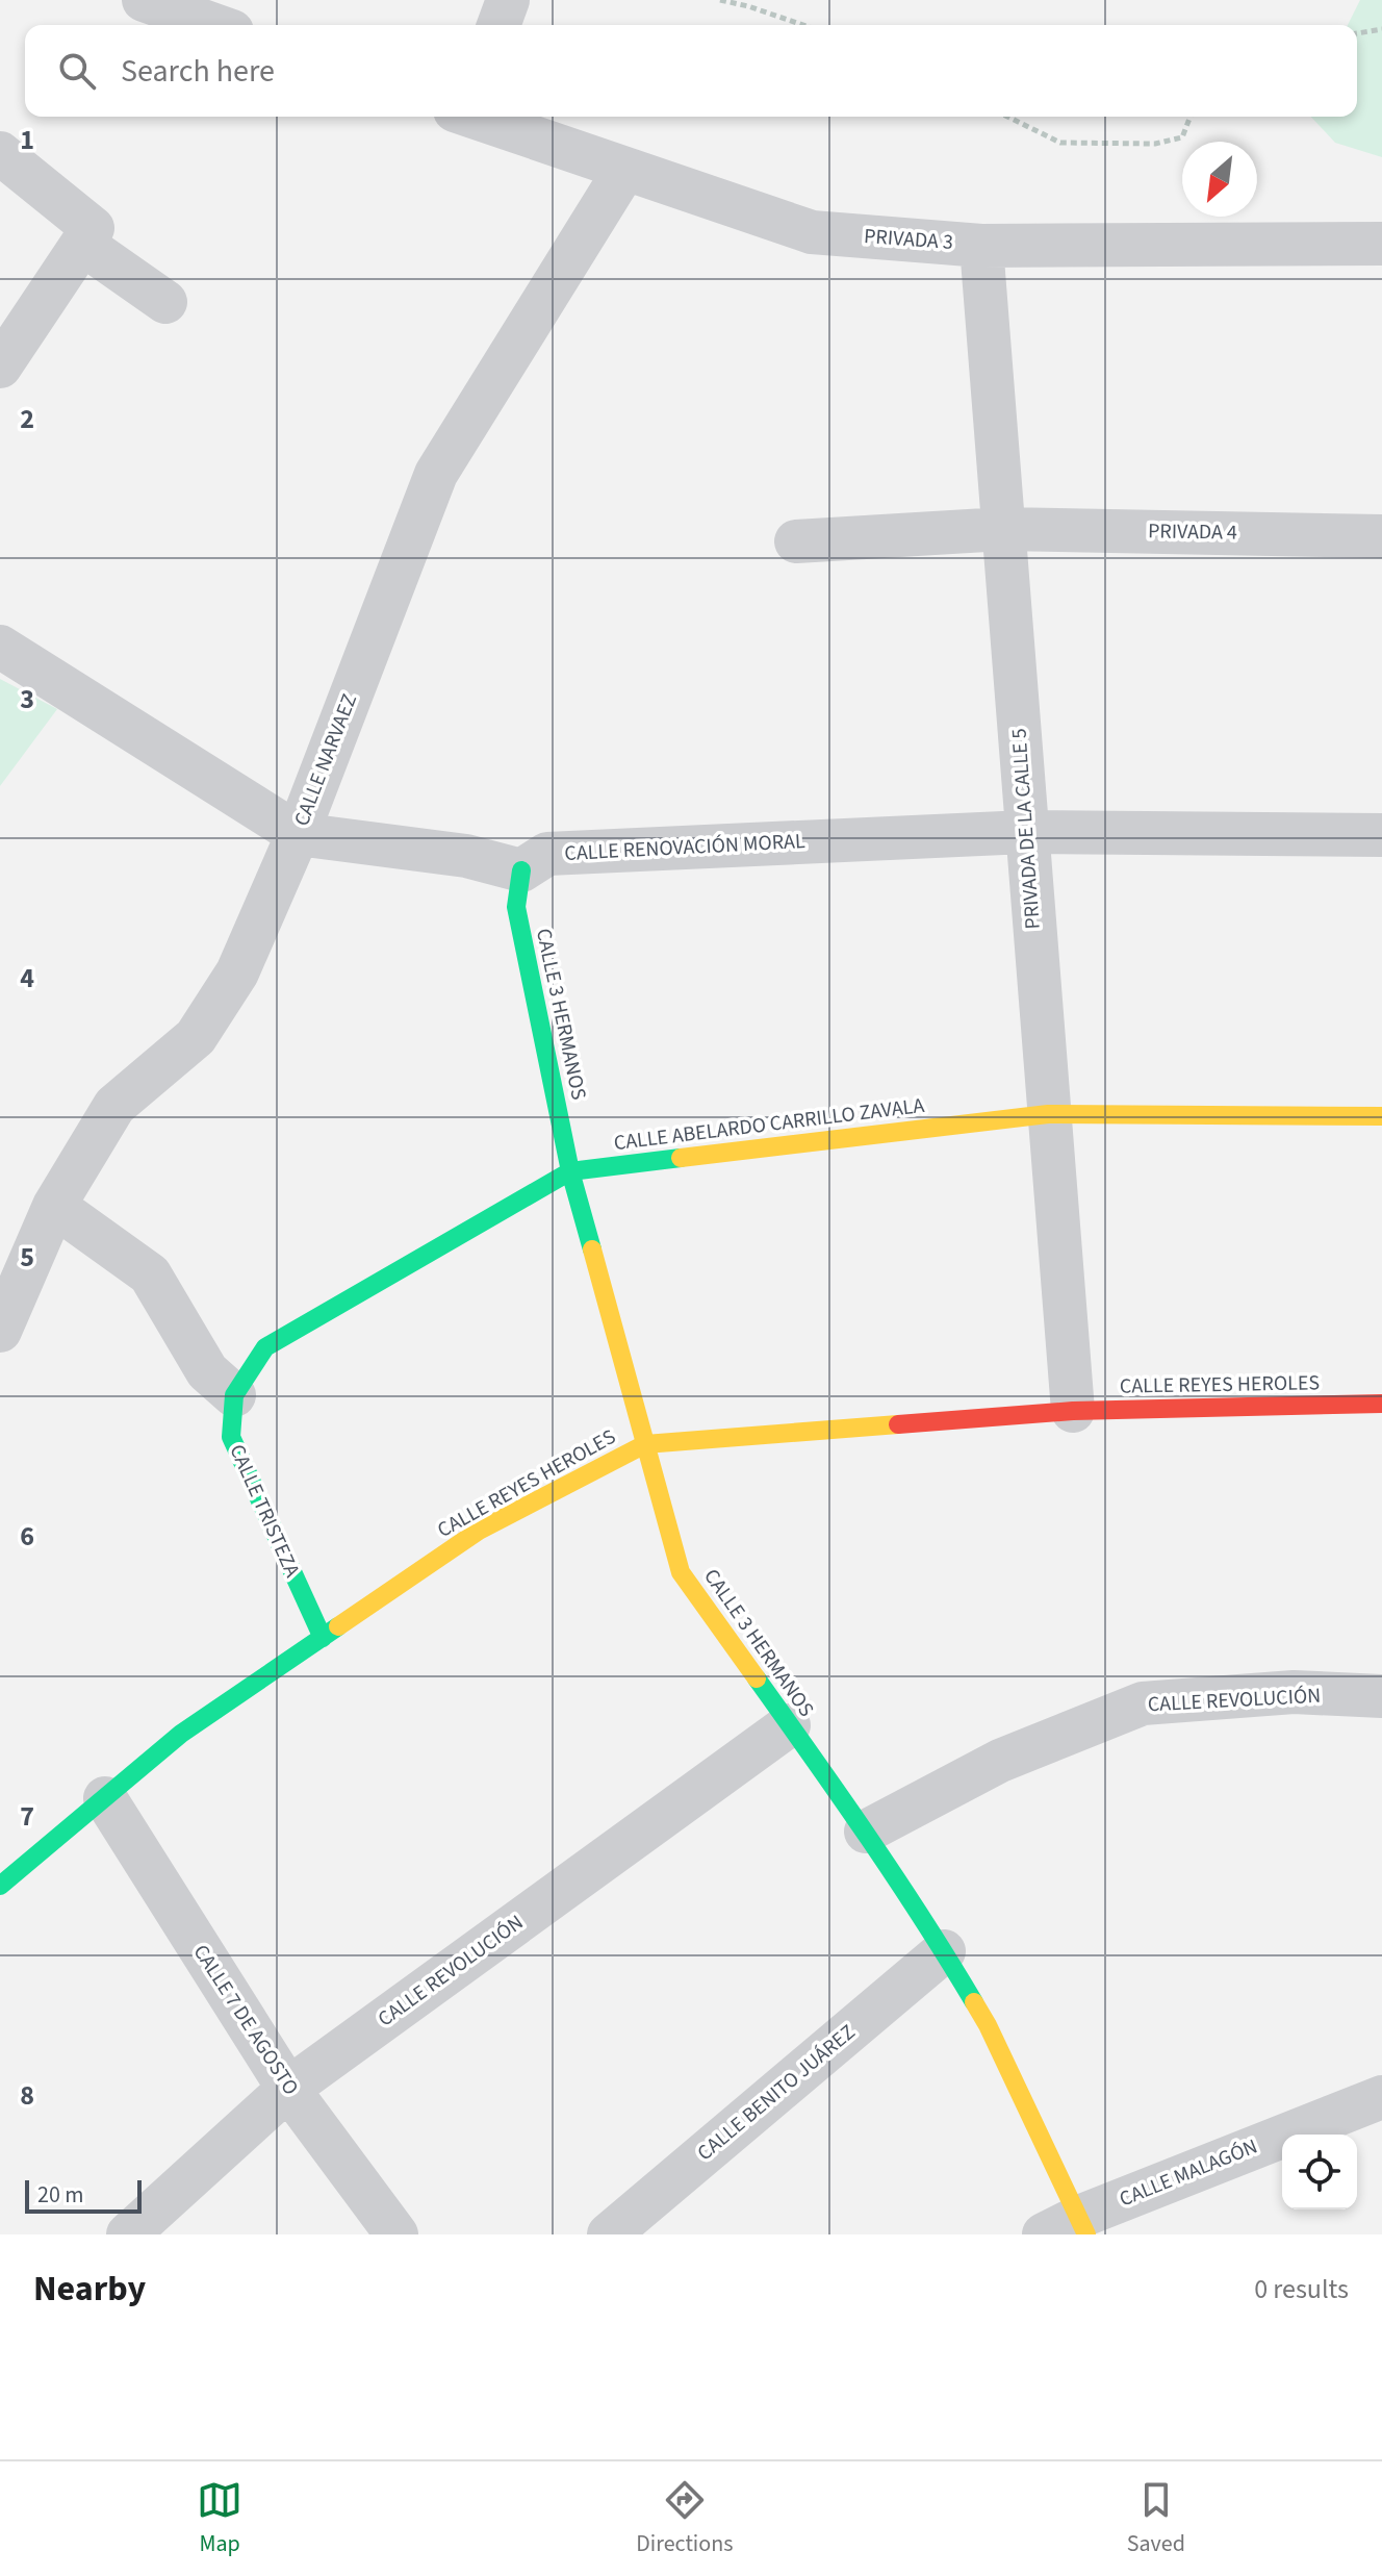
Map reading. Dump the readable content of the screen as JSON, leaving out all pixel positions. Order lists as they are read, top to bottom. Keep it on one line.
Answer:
{"streets":{"street":["PRIVADA 3","PRIVADA 4","CALLE NARVAEZ","PRIVADA DE LA CALLE 5","CALLE RENOVACIÓN MORAL","CALLE 3 HERMANOS","CALLE ABELARDO CARRILLO ZAVALA","CALLE REYES HEROLES","CALLE TRISTEZA","CALLE REVOLUCIÓN","CALLE 7 DE AGOSTO","CALLE BENITO JUÁREZ","CALLE MALAGÓN"]},"crossings":[["PRIVADA 3","CALLE NARVAEZ"],["PRIVADA 3","PRIVADA DE LA CALLE 5"],["PRIVADA 4","PRIVADA DE LA CALLE 5"],["PRIVADA DE LA CALLE 5","CALLE RENOVACIÓN MORAL"],["PRIVADA DE LA CALLE 5","CALLE ABELARDO CARRILLO ZAVALA"],["PRIVADA DE LA CALLE 5","CALLE REYES HEROLES"],["CALLE RENOVACIÓN MORAL","CALLE 3 HERMANOS"],["CALLE 3 HERMANOS","CALLE ABELARDO CARRILLO ZAVALA"],["CALLE 3 HERMANOS","CALLE REYES HEROLES"],["CALLE 3 HERMANOS","CALLE REVOLUCIÓN"],["CALLE 3 HERMANOS","CALLE BENITO JUÁREZ"],["CALLE 3 HERMANOS","CALLE MALAGÓN"],["CALLE ABELARDO CARRILLO ZAVALA","CALLE TRISTEZA"],["CALLE REYES HEROLES","CALLE TRISTEZA"],["CALLE REYES HEROLES","CALLE 7 DE AGOSTO"],["CALLE REVOLUCIÓN","CALLE 7 DE AGOSTO"]],"scale_bar":"20 m","north":"bottom left","page":{"search":"Search here","scale":"20 m","heading":["Nearby","0 results"],"nav":["Map","Directions","Saved"]},"grid":{"rows":["1","2","3","4","5","6","7","8"]}}
